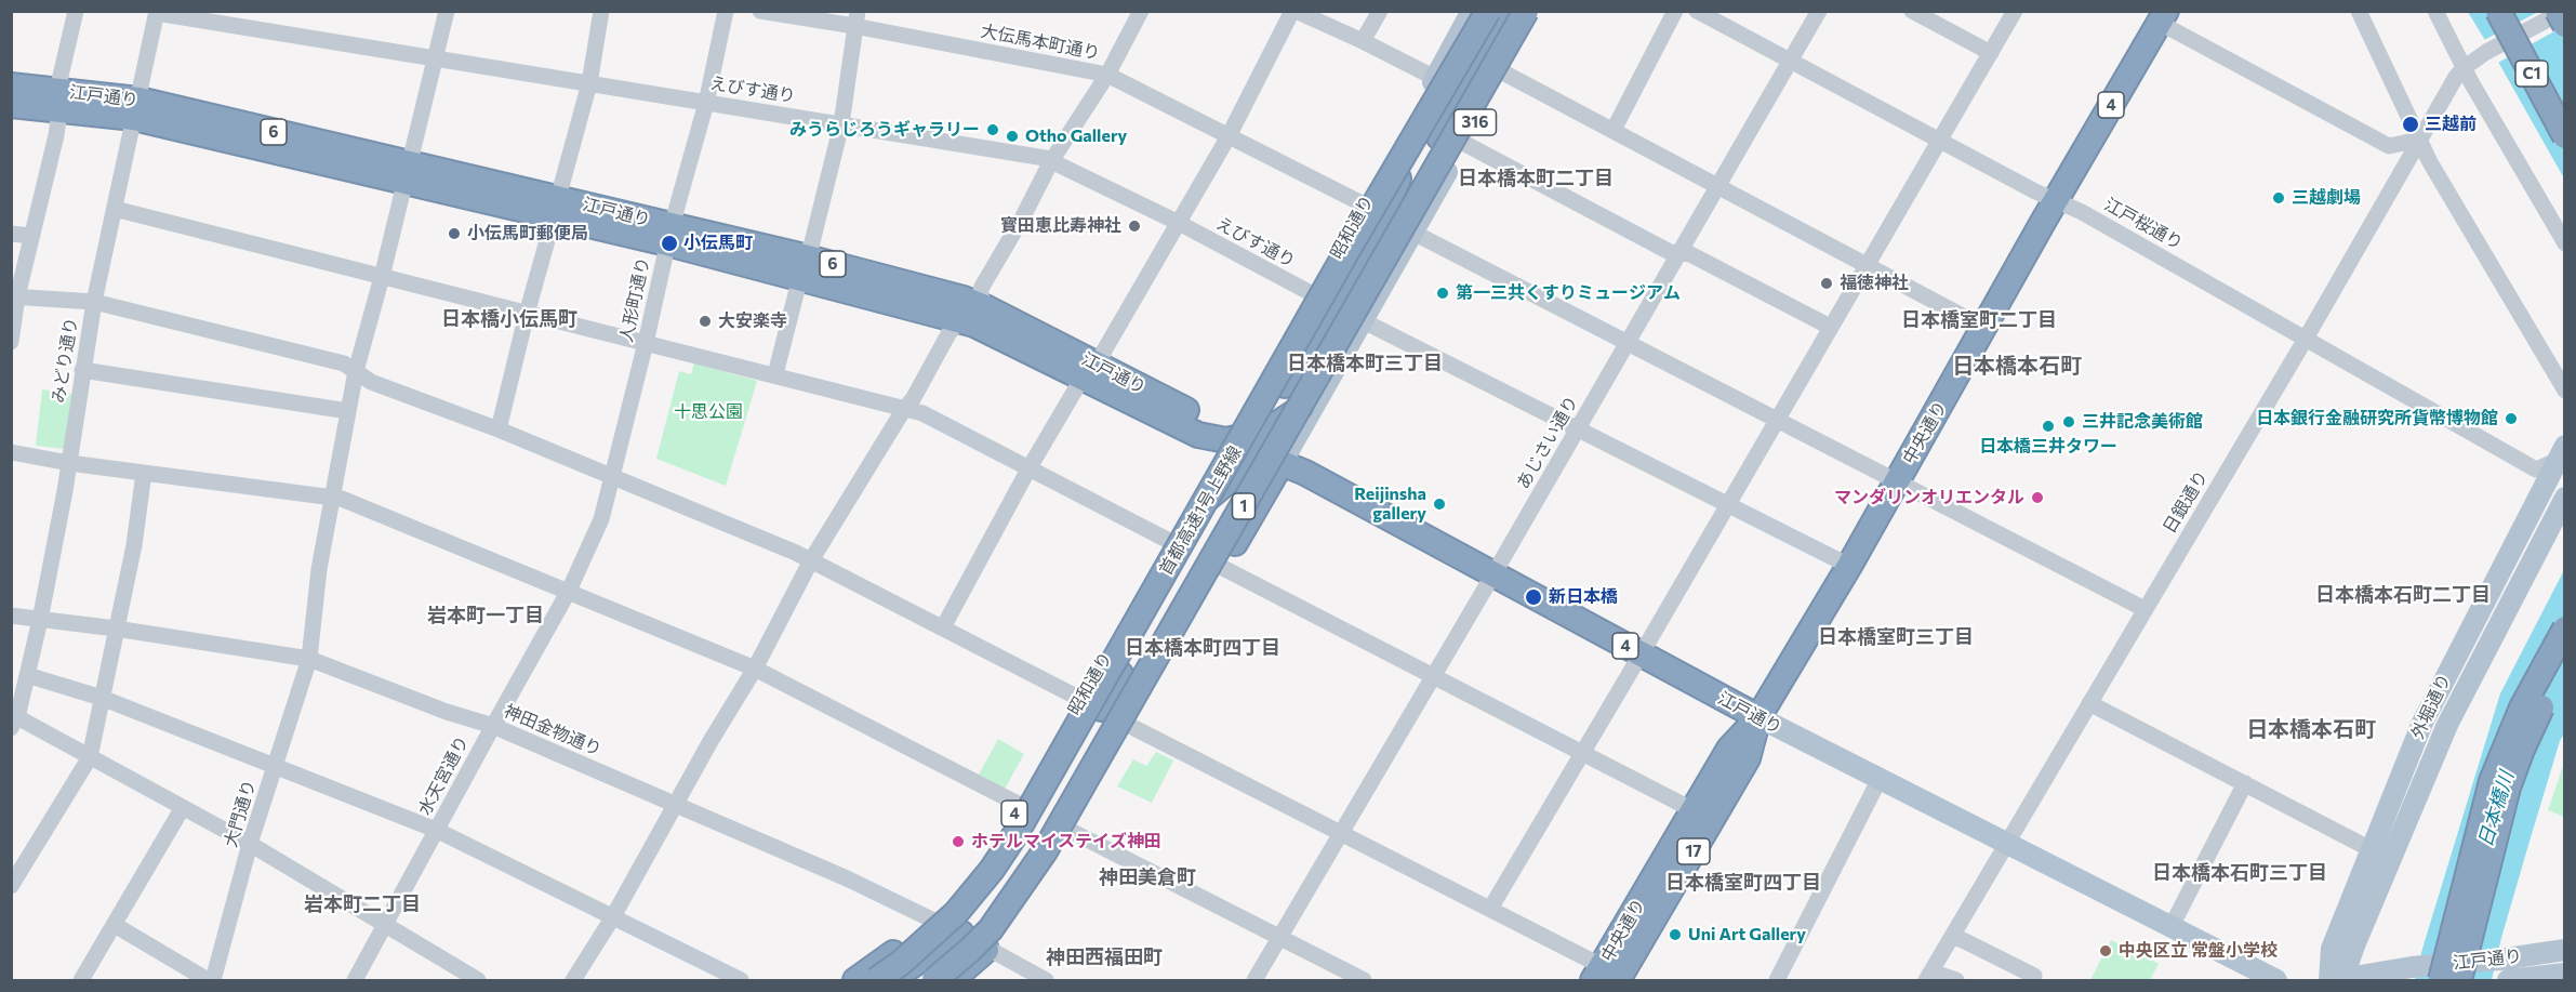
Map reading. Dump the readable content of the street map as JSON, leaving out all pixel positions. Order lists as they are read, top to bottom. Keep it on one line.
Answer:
{"streets":{"highway":["C1","江戸通り","4","6","昭和通り","中央通り","1","首都高速1号上野線","17"],"main road":["316","外堀通り"],"street":["大伝馬本町通り","えびす通り","江戸桜通り","人形町通り","みどり通り","あじさい通り","日銀通り","神田金物通り","水天宮通り","大門通り"]},"crossings":[["大伝馬本町通り","昭和通り"],["えびす通り","昭和通り"],["えびす通り","人形町通り"],["えびす通り","みどり通り"],["えびす通り","大門通り"],["江戸通り","昭和通り"],["江戸通り","人形町通り"],["江戸通り","みどり通り"],["江戸通り","中央通り"],["江戸通り","あじさい通り"],["江戸通り","日銀通り"],["江戸通り","外堀通り"],["江戸通り","大門通り"],["江戸桜通り","中央通り"],["江戸桜通り","あじさい通り"],["江戸桜通り","日銀通り"],["江戸桜通り","外堀通り"],["昭和通り","神田金物通り"],["人形町通り","水天宮通り"],["みどり通り","神田金物通り"],["神田金物通り","水天宮通り"],["神田金物通り","大門通り"]],"districts":["日本橋本町二丁目","日本橋小伝馬町","日本橋室町二丁目","日本橋本町三丁目","日本橋本石町","日本橋本石町二丁目","岩本町一丁目","日本橋室町三丁目","日本橋本町四丁目","日本橋本石町","日本橋本石町三丁目","神田美倉町","日本橋室町四丁目","岩本町二丁目","神田西福田町"],"water":["日本橋川"],"parks":["十思公園"],"places":["三越前","みうらじろうギャラリー","Otho Gallery","三越劇場","寳田恵比寿神社","小伝馬町郵便局","小伝馬町","福徳神社","第一三共くすりミュージアム","大安楽寺","日本銀行金融研究所貨幣博物館","三井記念美術館","日本橋三井タワー","マンダリンオリエンタル","Reijinsha gallery","新日本橋","ホテルマイステイズ神田","Uni Art Gallery","中央区立 常盤小学校"]}
